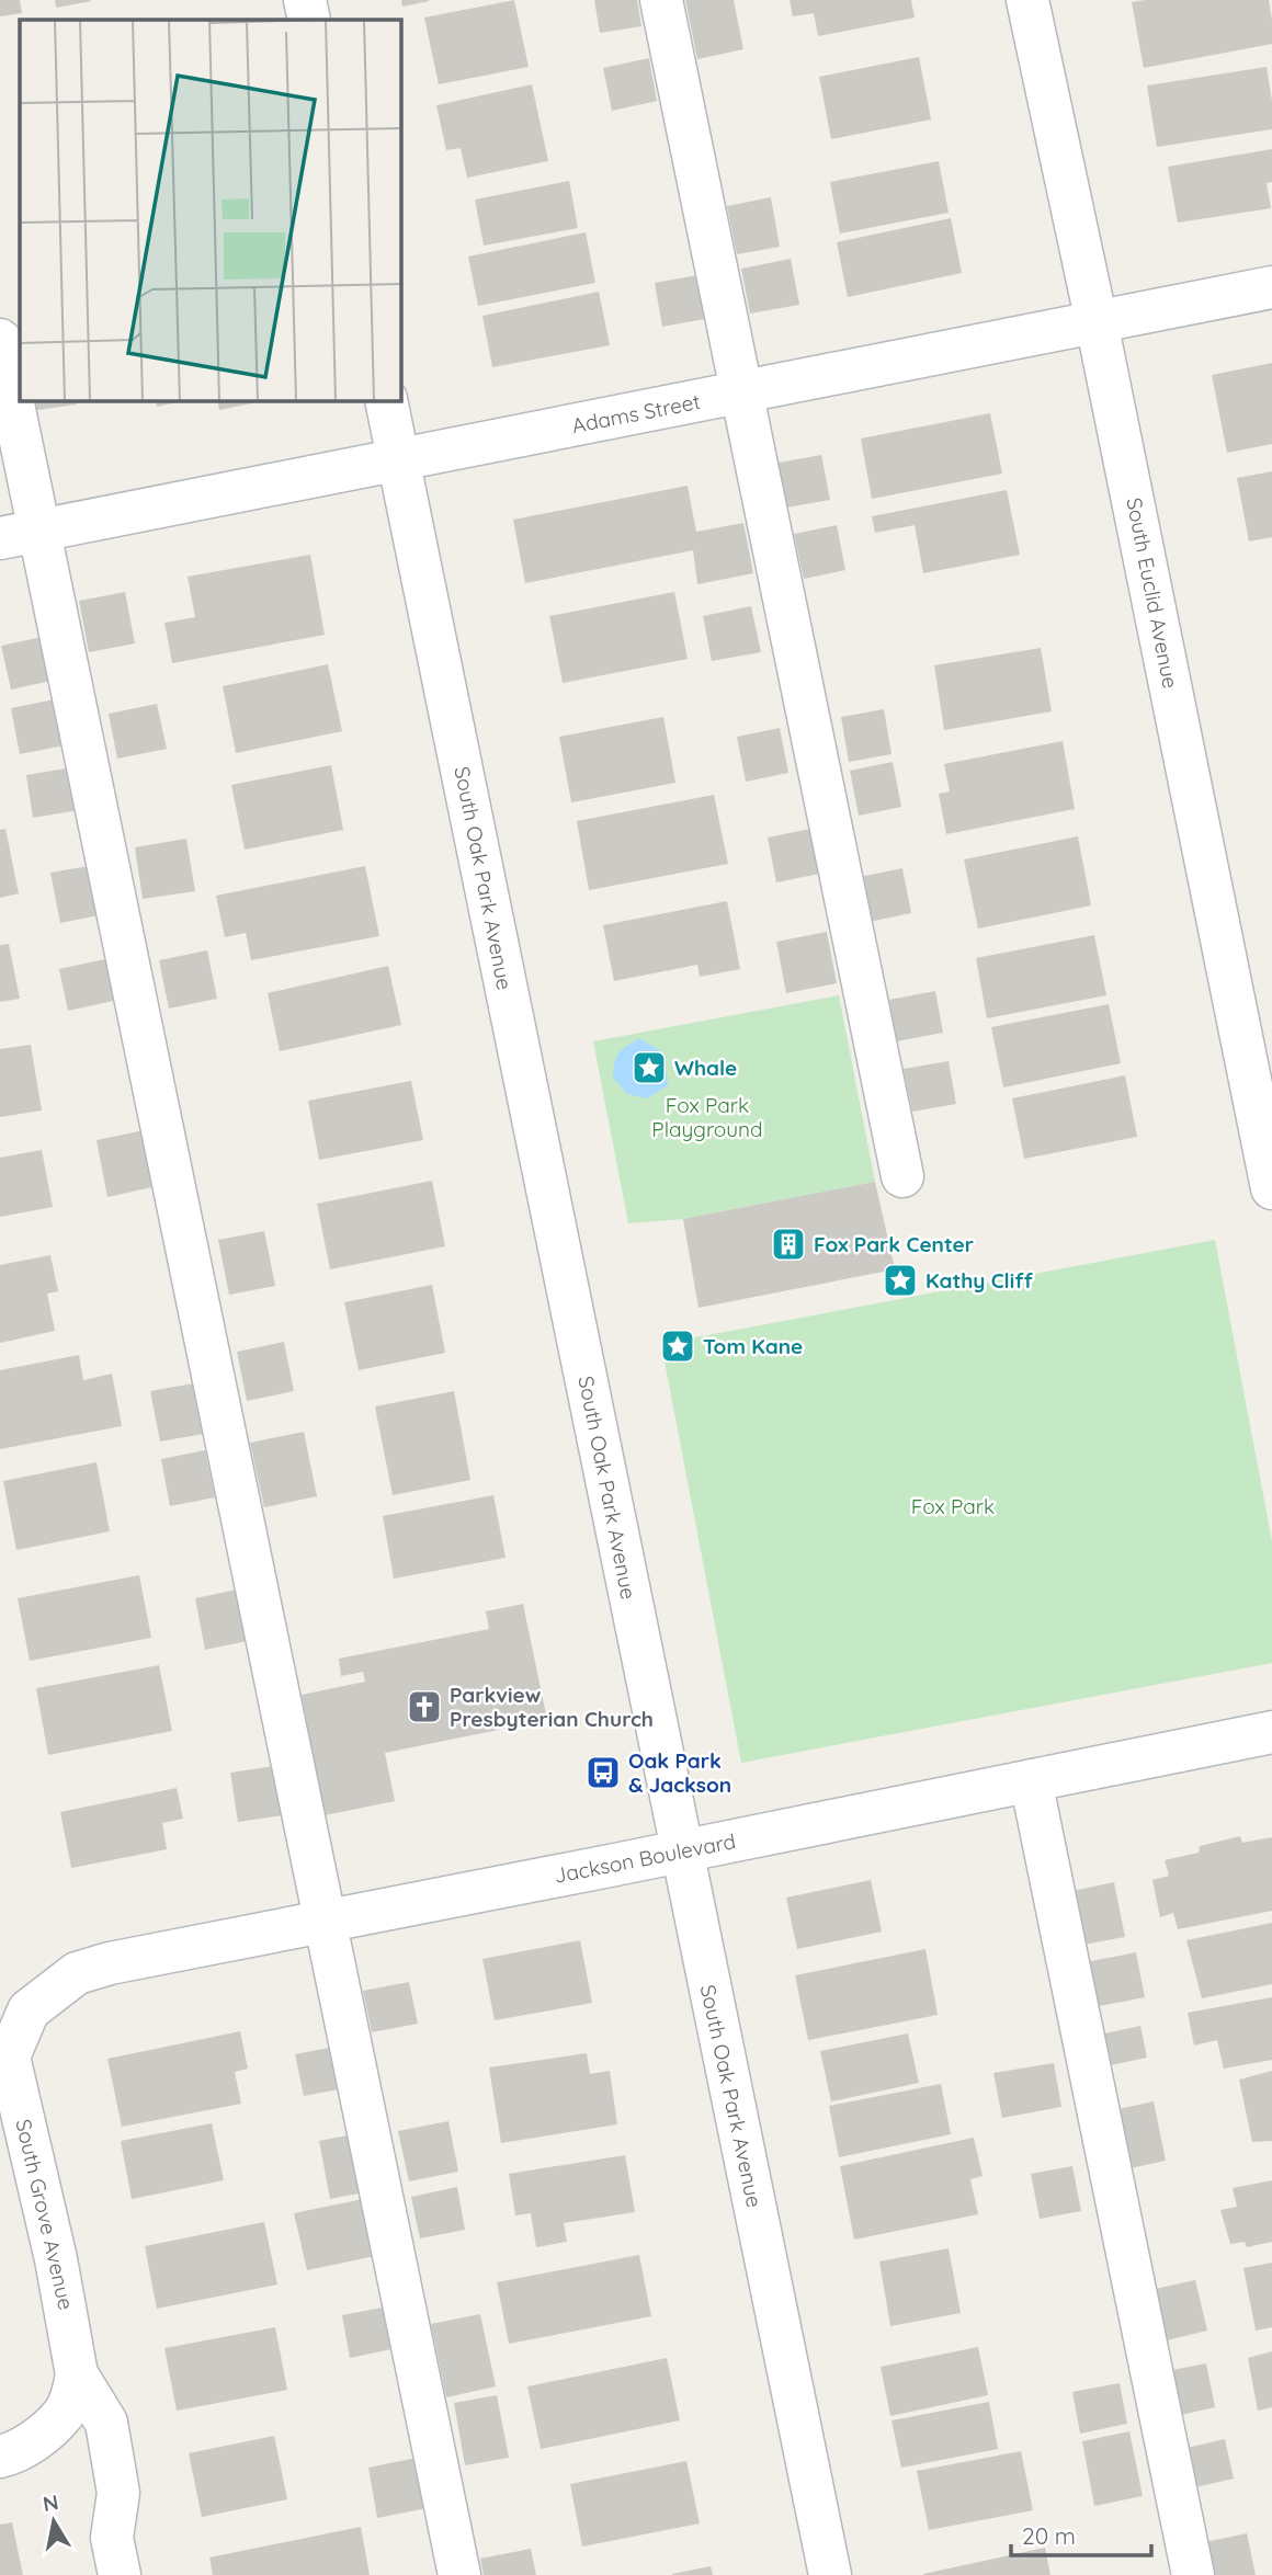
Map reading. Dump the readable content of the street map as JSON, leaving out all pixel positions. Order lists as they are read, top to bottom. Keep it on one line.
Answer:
{"streets":{"street":["Adams Street","South Euclid Avenue","South Oak Park Avenue","Jackson Boulevard","South Grove Avenue"]},"crossings":[["Adams Street","South Euclid Avenue"],["Adams Street","South Oak Park Avenue"],["South Oak Park Avenue","Jackson Boulevard"],["Jackson Boulevard","South Grove Avenue"]],"parks":["Fox Park Playground","Fox Park"],"places":{"place":["Whale","Kathy Cliff","Tom Kane"],"building":["Fox Park Center"],"church":["Parkview Presbyterian Church"],"bus stop":["Oak Park & Jackson"]},"scale_bar":"20 m","north":"top"}
